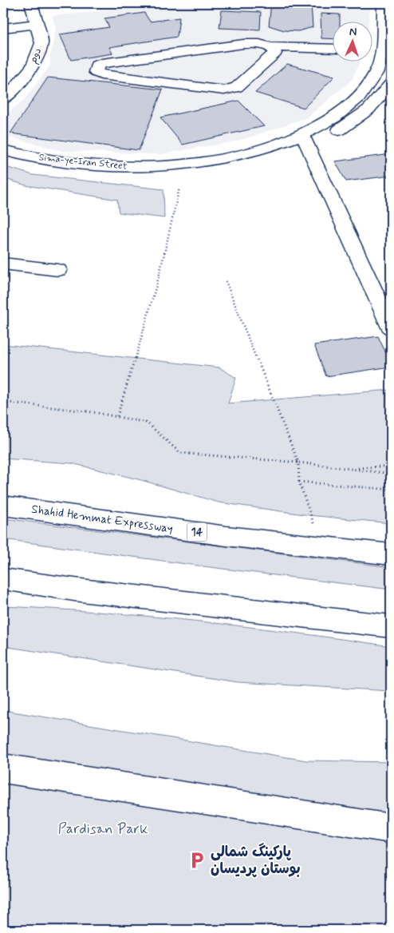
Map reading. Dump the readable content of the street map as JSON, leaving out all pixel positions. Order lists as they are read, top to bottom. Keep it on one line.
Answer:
{"streets":{"main road":["دوم","Sima-ye-Iran Street","Shahid Hemmat Expressway","14"]},"parks":["Pardisan Park"],"places":{"parking":["پارکینگ شمالی بوستان پردیسان"]},"north":"top"}
